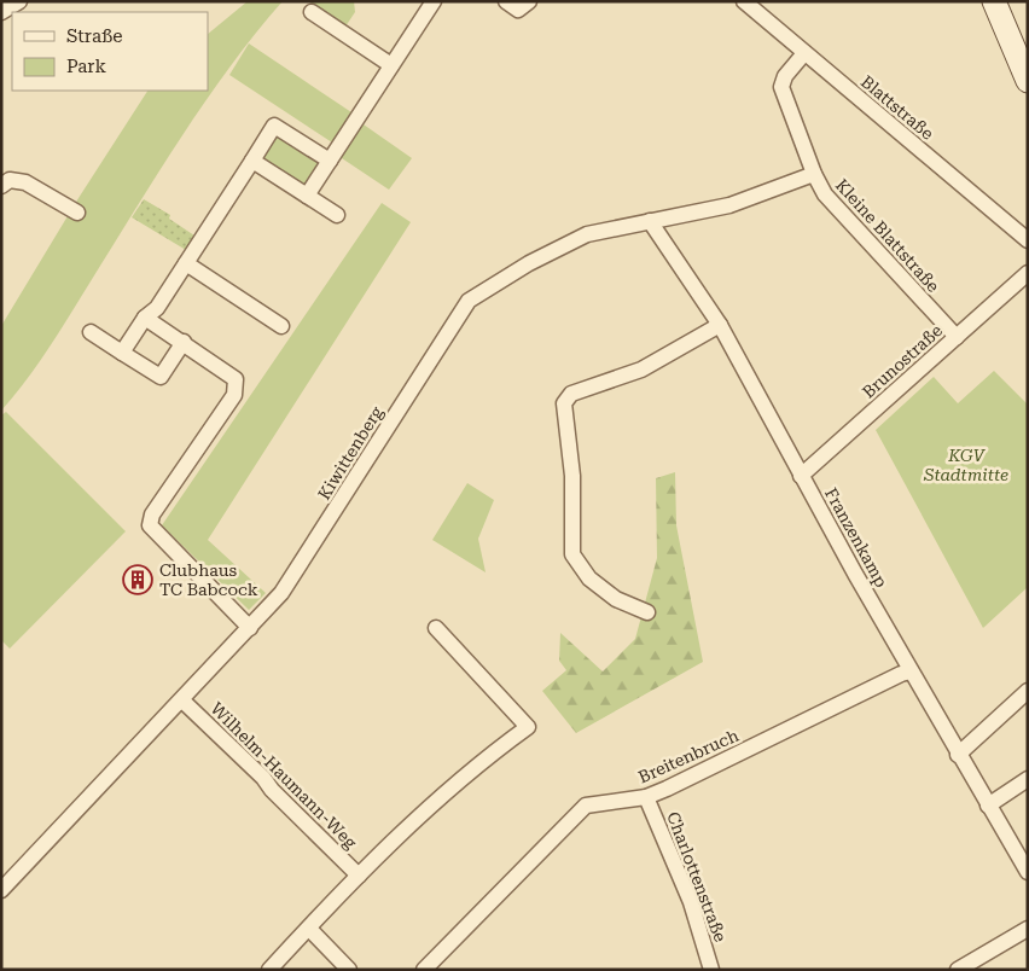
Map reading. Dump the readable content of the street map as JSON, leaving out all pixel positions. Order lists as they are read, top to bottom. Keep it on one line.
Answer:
{"streets":{"street":["Blattstraße","Kleine Blattstraße","Brunostraße","Kiwittenberg","Franzenkamp","Breitenbruch","Wilhelm-Haumann-Weg","Charlottenstraße"]},"crossings":[["Blattstraße","Kleine Blattstraße"],["Kleine Blattstraße","Brunostraße"],["Kleine Blattstraße","Kiwittenberg"],["Brunostraße","Franzenkamp"],["Kiwittenberg","Franzenkamp"],["Kiwittenberg","Wilhelm-Haumann-Weg"],["Franzenkamp","Breitenbruch"],["Breitenbruch","Charlottenstraße"]],"parks":["KGV Stadtmitte"],"places":{"building":["Clubhaus TC Babcock"]},"legend":["Straße","Park"]}
